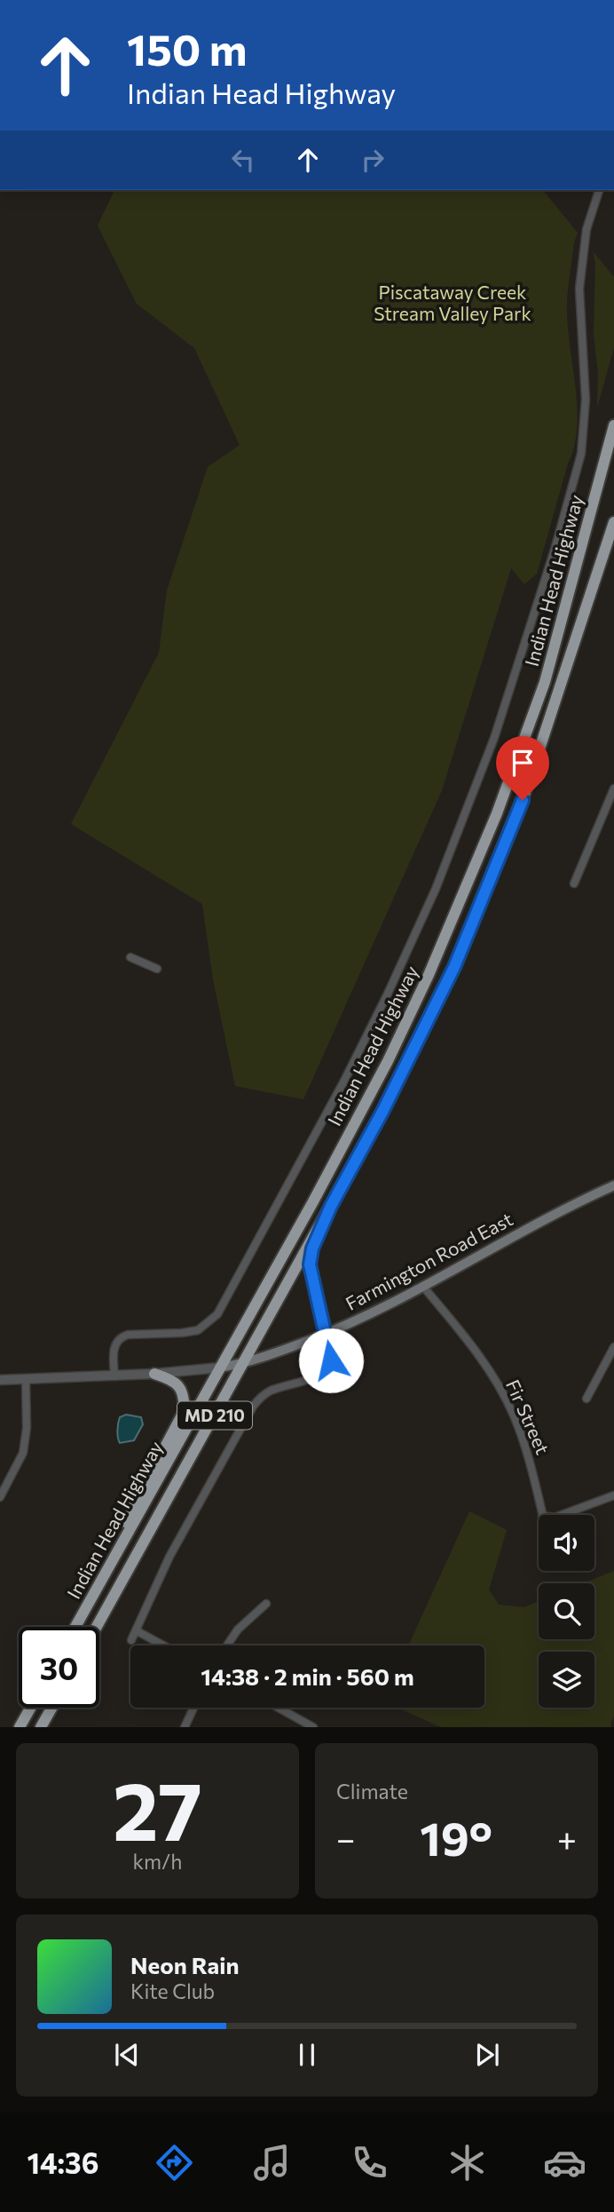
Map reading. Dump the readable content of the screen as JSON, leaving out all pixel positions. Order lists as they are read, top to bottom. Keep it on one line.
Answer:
{"streets":{"highway":["Indian Head Highway","MD 210"],"main road":["Farmington Road East"],"street":["Fir Street"]},"crossings":[["Indian Head Highway","Farmington Road East"],["Farmington Road East","Fir Street"]],"parks":["Piscataway Creek Stream Valley Park"],"page":{"turn":["150 m","Indian Head Highway"],"limit":"30","trip":"14:38 · 2 min · 560 m","tile":[["27","km/h"],"Climate"],"heat":["−","19°","+"],"song":["Neon Rain","Kite Club"],"tabs":"14:36"}}
